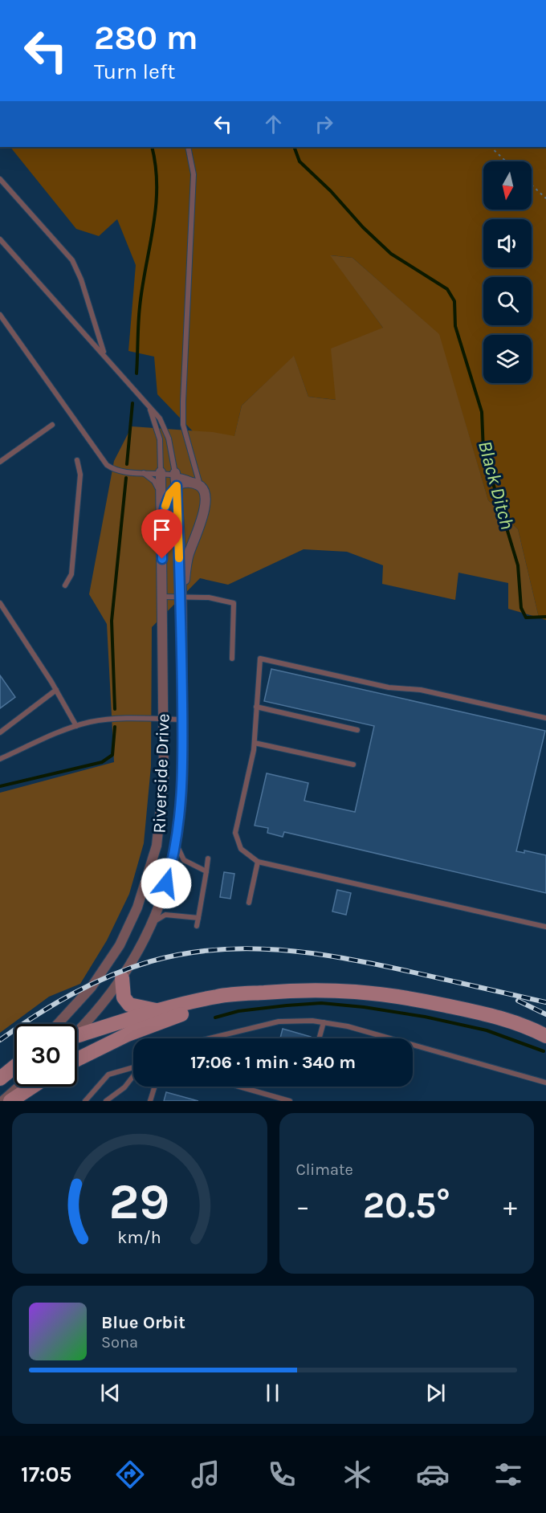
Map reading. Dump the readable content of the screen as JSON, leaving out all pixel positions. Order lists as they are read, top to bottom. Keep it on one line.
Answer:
{"streets":{"street":["Riverside Drive"]},"water":["Black Ditch"],"north":"bottom","page":{"turn":["280 m","Turn left"],"limit":"30","trip":"17:06 · 1 min · 340 m","tile":"Climate","heat":["−","20.5°","+"],"song":["Blue Orbit","Sona"],"tabs":"17:05","gauge":["29","km/h"]}}
